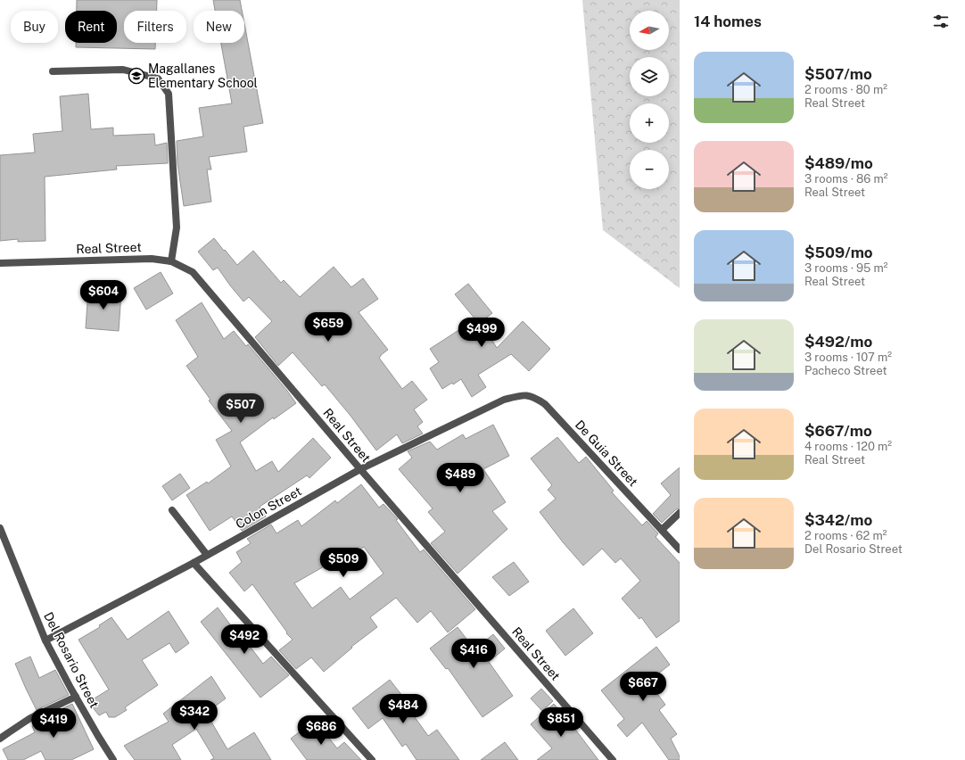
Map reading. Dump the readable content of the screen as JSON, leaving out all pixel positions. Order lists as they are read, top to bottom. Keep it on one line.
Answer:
{"streets":{"street":["Real Street","De Guia Street","Colon Street","Del Rosario Street"]},"crossings":[["Real Street","Colon Street"],["De Guia Street","Colon Street"],["Colon Street","Del Rosario Street"]],"places":{"school or university":["Magallanes Elementary School"]},"north":"left","page":{"heading":"14 homes","map_buttons":["+","−"],"chip":["Buy","Rent","Filters","New"],"list":[{"name":"$507/mo","note":"2 rooms · 80 m² · Real Street"},{"name":"$489/mo","note":"3 rooms · 86 m² · Real Street"},{"name":"$509/mo","note":"3 rooms · 95 m² · Real Street"},{"name":"$492/mo","note":"3 rooms · 107 m² · Pacheco Street"},{"name":"$667/mo","note":"4 rooms · 120 m² · Real Street"},{"name":"$342/mo","note":"2 rooms · 62 m² · Del Rosario Street"}],"price":["$604","$659","$499","$507","$489","$509","$492","$416","$667","$484","$342","$851","$419","$686"]}}
